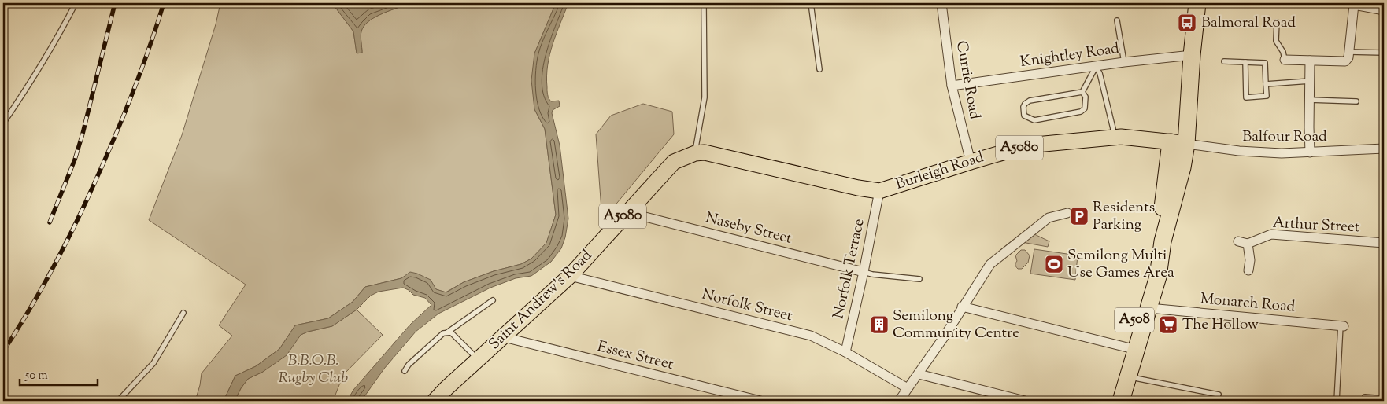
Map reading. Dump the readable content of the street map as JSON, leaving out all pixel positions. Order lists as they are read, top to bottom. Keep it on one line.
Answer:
{"streets":{"highway":["A508"],"main road":["A5080","Burleigh Road","Saint Andrew's Road"],"street":["Knightley Road","Currie Road","Balfour Road","Arthur Street","Naseby Street","Norfolk Terrace","Monarch Road","Norfolk Street","Essex Street"]},"crossings":[["Knightley Road","Currie Road"],["Knightley Road","A508"],["Currie Road","Burleigh Road"],["Balfour Road","Burleigh Road"],["Balfour Road","A508"],["Burleigh Road","Norfolk Terrace"],["Burleigh Road","Saint Andrew's Road"],["Burleigh Road","A508"],["Naseby Street","Norfolk Terrace"],["Naseby Street","Saint Andrew's Road"],["Norfolk Terrace","Norfolk Street"],["Saint Andrew's Road","Norfolk Street"],["Saint Andrew's Road","Essex Street"],["Monarch Road","A508"]],"parks":["B.B.O.B. Rugby Club"],"places":{"bus stop":["Balmoral Road"],"parking":["Residents Parking"],"sports":["Semilong Multi Use Games Area"],"building":["Semilong Community Centre"],"supermarket":["The Hollow"]},"scale_bar":"50 m"}
